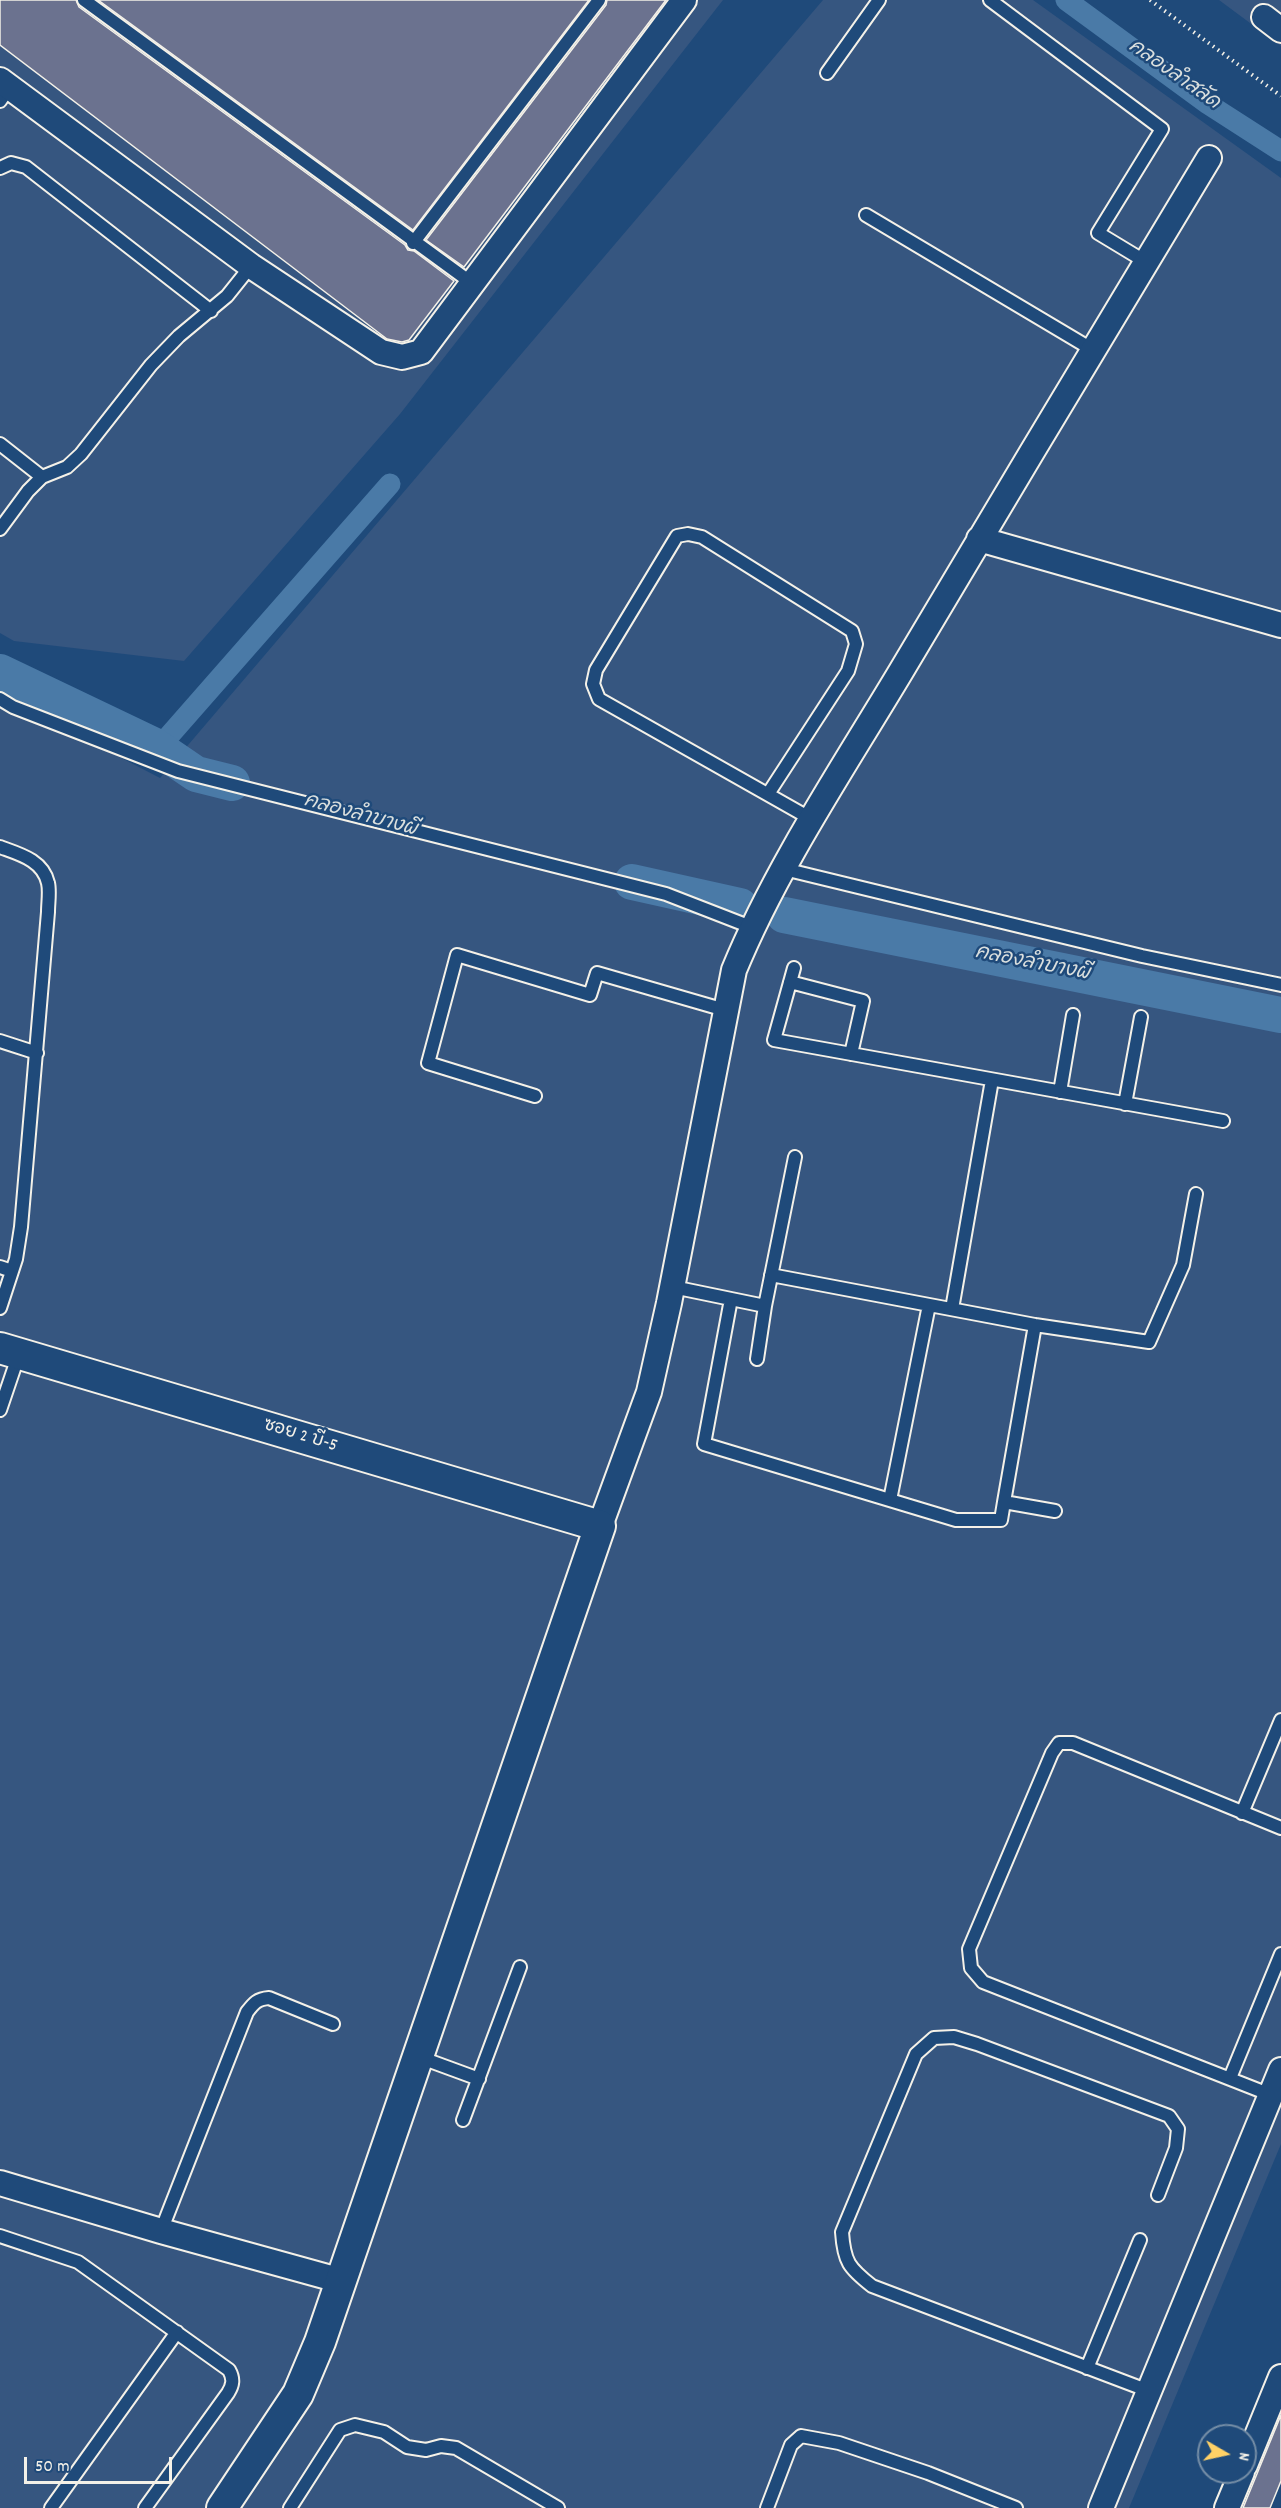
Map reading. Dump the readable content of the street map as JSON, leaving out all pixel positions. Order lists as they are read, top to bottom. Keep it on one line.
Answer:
{"streets":{"street":["ซอย 2 บี-5"]},"water":["คลองลำสลัด","คลองลำบางผี"],"scale_bar":"50 m","north":"right"}
